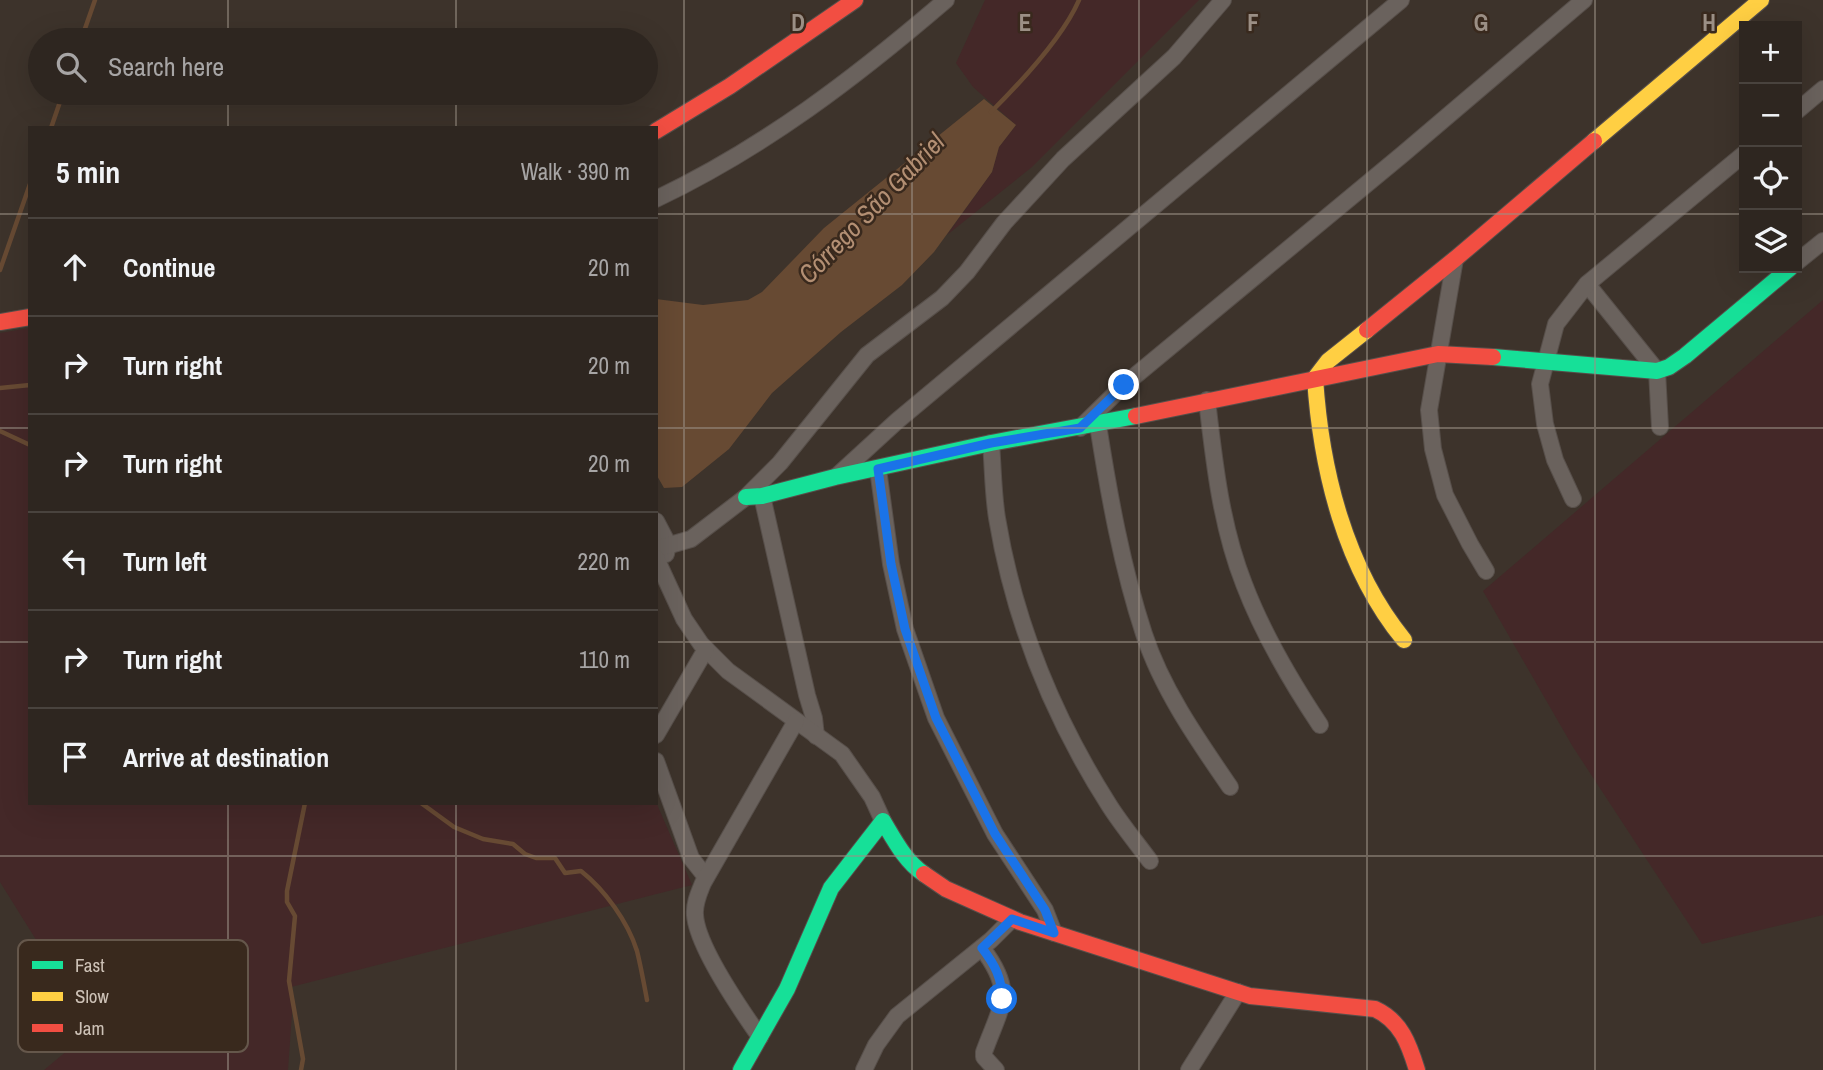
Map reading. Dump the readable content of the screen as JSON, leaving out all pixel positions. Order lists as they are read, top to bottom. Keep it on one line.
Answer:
{"water":["Córrego São Gabriel"],"legend":["Fast","Slow","Jam"],"page":{"map_buttons":["+","−"],"search":"Search here","heading":["5 min","Walk · 390 m"],"list":[["Continue","20 m"],["Turn right","20 m"],["Turn right","20 m"],["Turn left","220 m"],["Turn right","110 m"],"Arrive at destination"]},"grid":{"columns":["D","E","F","G","H"]}}
